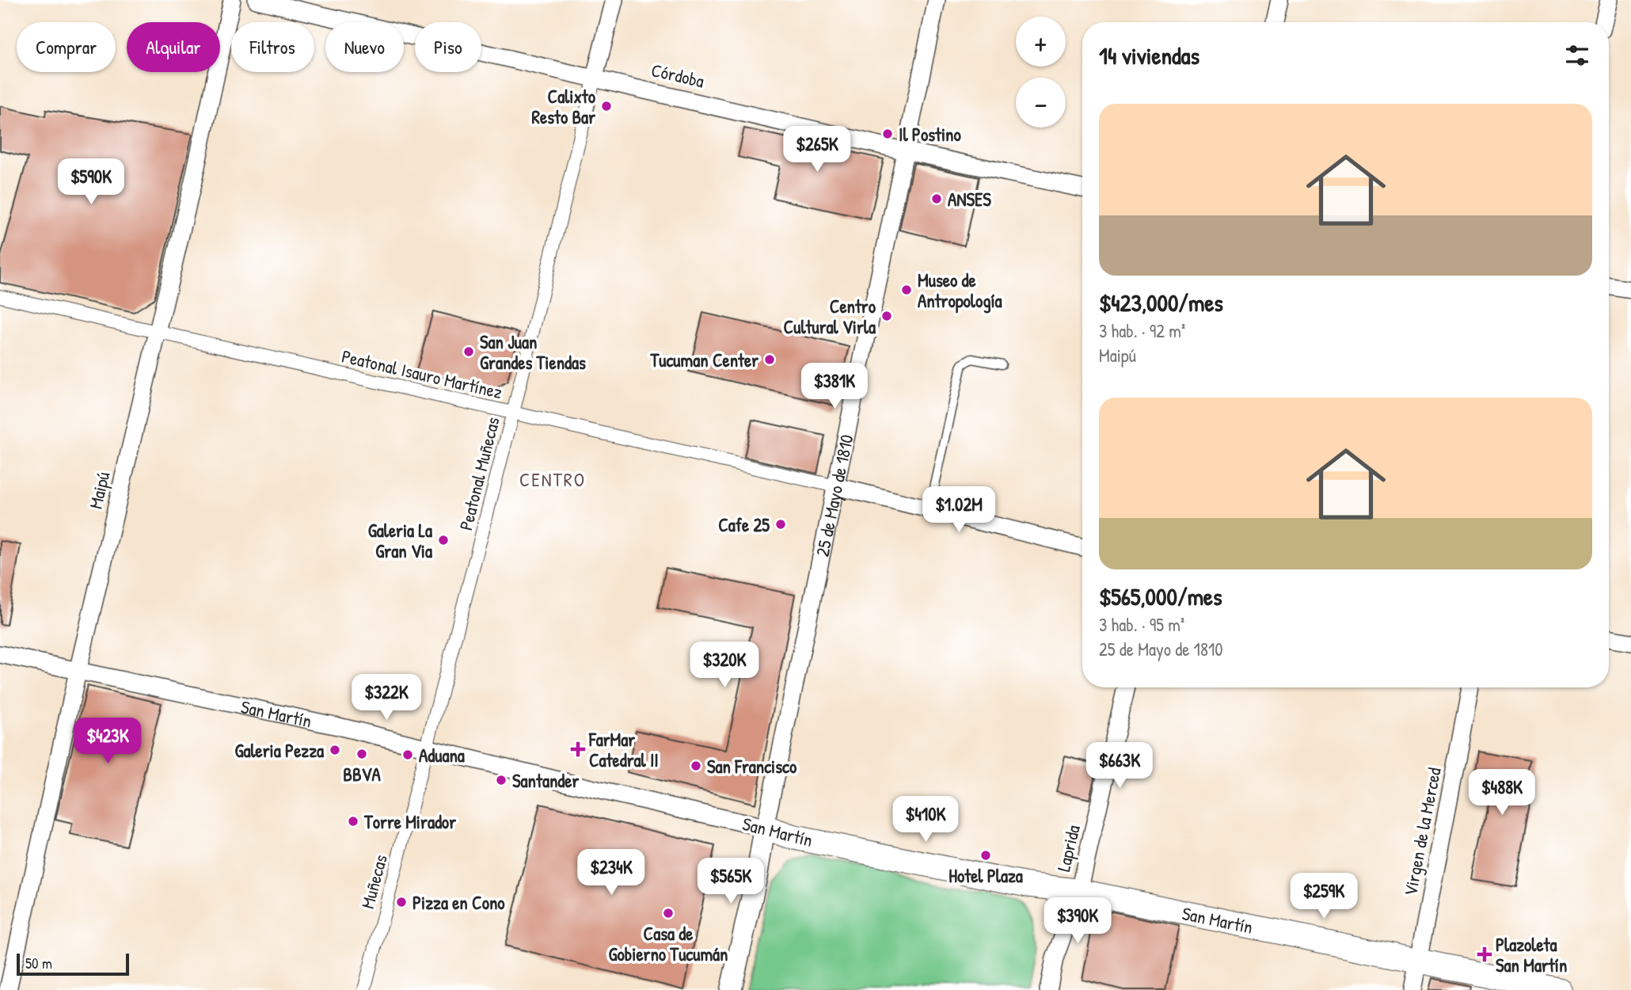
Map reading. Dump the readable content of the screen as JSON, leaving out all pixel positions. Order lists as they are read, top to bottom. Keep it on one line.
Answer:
{"streets":{"main road":["San Martín"],"street":["Córdoba","Peatonal Isauro Martínez","Peatonal Muñecas","Maipú","25 de Mayo de 1810","Virgen de la Merced","Laprida","Muñecas"]},"crossings":[["Córdoba","Peatonal Muñecas"],["Córdoba","25 de Mayo de 1810"],["Peatonal Isauro Martínez","Peatonal Muñecas"],["Peatonal Isauro Martínez","Maipú"],["Peatonal Isauro Martínez","25 de Mayo de 1810"],["Peatonal Muñecas","San Martín"],["Peatonal Muñecas","Muñecas"],["Maipú","San Martín"],["25 de Mayo de 1810","San Martín"],["San Martín","Virgen de la Merced"],["San Martín","Laprida"],["San Martín","Muñecas"]],"districts":["CENTRO"],"places":{"other":["Calixto Resto Bar","Il Postino","ANSES","Museo de Antropología","Centro Cultural Virla","San Juan Grandes Tiendas","Tucuman Center","Cafe 25","Galeria La Gran Via","Galeria Pezza","BBVA","Aduana","San Francisco","Santander","Torre Mirador","Hotel Plaza","Pizza en Cono","Casa de Gobierno Tucumán"],"health":["FarMar Catedral II","Plazoleta San Martín"]},"scale_bar":"50 m","page":{"map_buttons":["+","−"],"chip":["Comprar","Alquilar","Filtros","Nuevo","Piso"],"heading":"14 viviendas","list":[{"name":"$423,000/mes","note":"3 hab. · 92 m² · Maipú"},{"name":"$565,000/mes","note":"3 hab. · 95 m² · 25 de Mayo de 1810"}],"price":["$265K","$590K","$381K","$1.02M","$320K","$322K","$423K","$663K","$488K","$410K","$234K","$565K","$259K","$390K"],"scale":"50 m"}}
